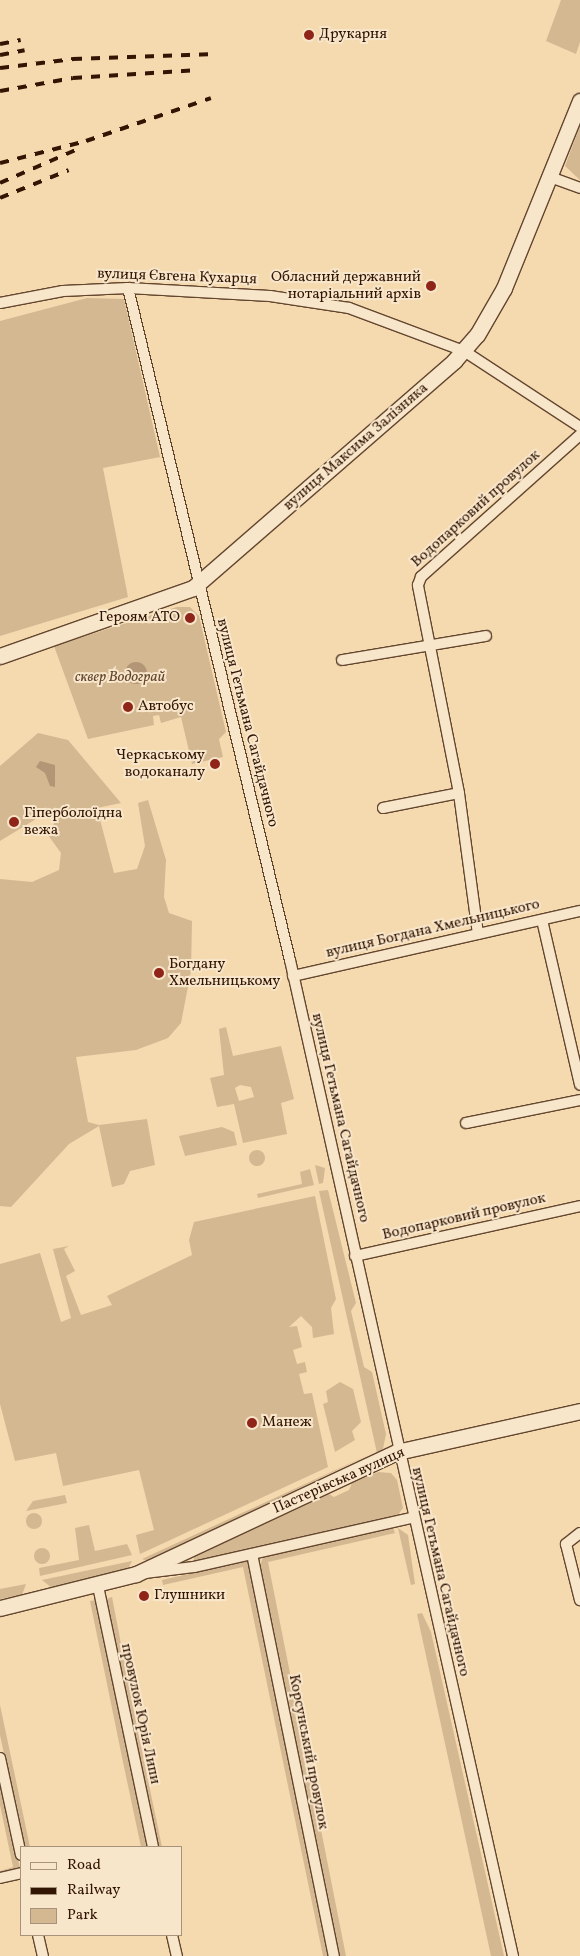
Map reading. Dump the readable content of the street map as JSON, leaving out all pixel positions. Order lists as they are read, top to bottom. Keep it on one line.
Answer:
{"streets":{"main road":["вулиця Максима Залізняка","Пастерівська вулиця"],"street":["вулиця Євгена Кухарця","Водопарковий провулок","вулиця Гетьмана Сагайдачного","вулиця Богдана Хмельницького","провулок Юрія Липи","Корсунський провулок"]},"crossings":[["вулиця Євгена Кухарця","вулиця Максима Залізняка"],["вулиця Євгена Кухарця","вулиця Гетьмана Сагайдачного"],["вулиця Максима Залізняка","вулиця Гетьмана Сагайдачного"],["Водопарковий провулок","вулиця Гетьмана Сагайдачного"],["Водопарковий провулок","вулиця Богдана Хмельницького"],["вулиця Гетьмана Сагайдачного","вулиця Богдана Хмельницького"],["вулиця Гетьмана Сагайдачного","Пастерівська вулиця"],["Пастерівська вулиця","провулок Юрія Липи"],["Пастерівська вулиця","Корсунський провулок"]],"parks":["сквер Водограй"],"places":["Друкарня","Обласний державний нотаріальний архів","Героям АТО","Автобус","Черкаському водоканалу","Гіперболоїдна вежа","Богдану Хмельницькому","Манеж","Глушники"],"legend":["Road","Railway","Park"]}
